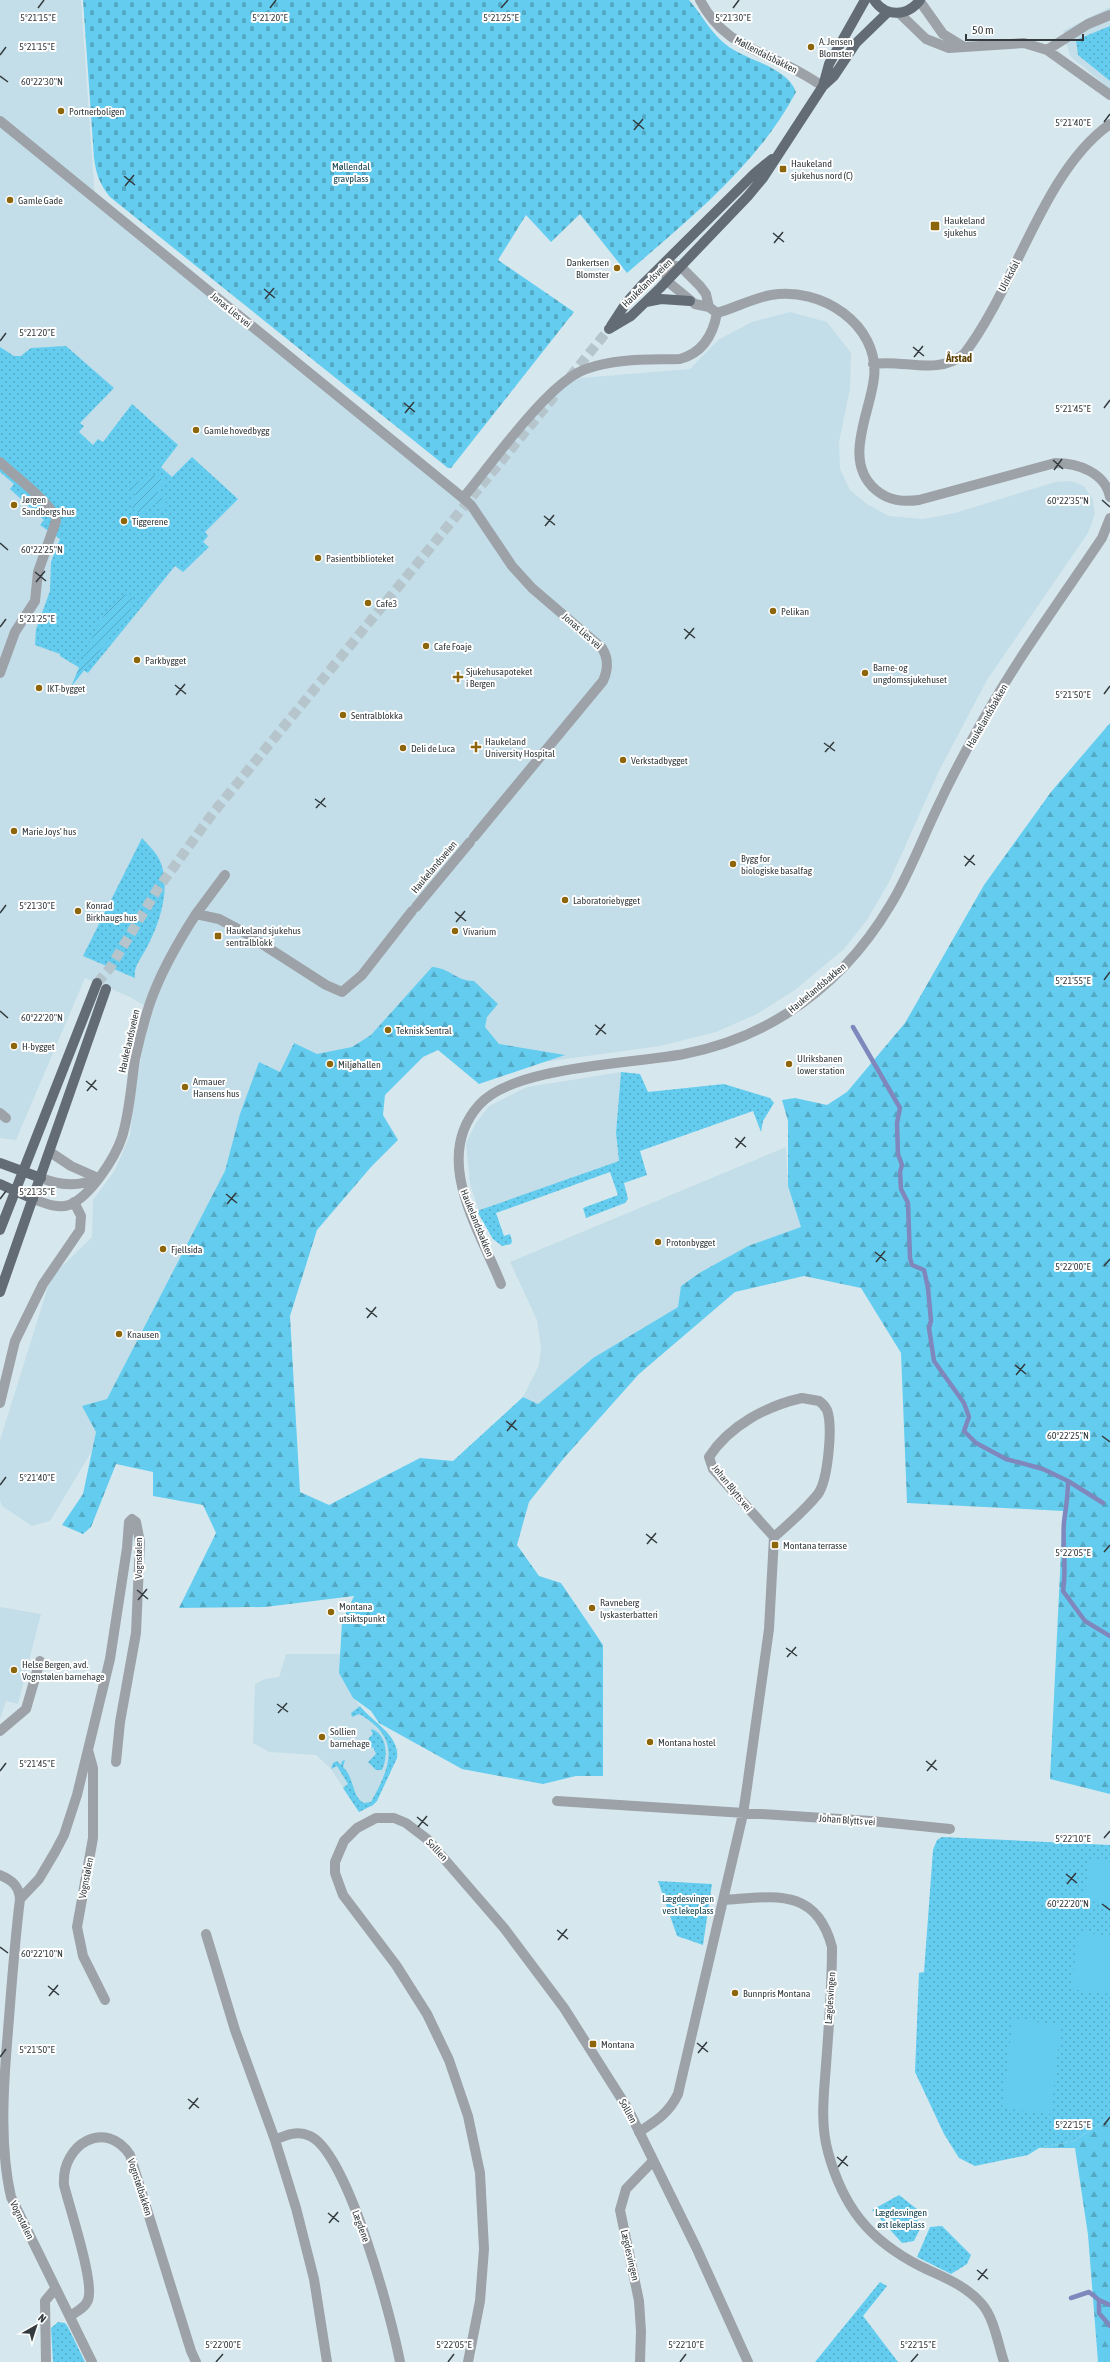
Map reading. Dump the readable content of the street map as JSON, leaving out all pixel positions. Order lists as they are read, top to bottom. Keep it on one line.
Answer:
{"streets":{"main road":["Haukelandsveien"],"street":["Møllendalsbakken","Ulriksdal","Jonas Lies vei","Haukelandsbakken","Johan Blytts vei","Vognstølen","Sollien","Lægdesvingen","Vognstølbakken","Lægdene"]},"crossings":[["Møllendalsbakken","Haukelandsveien"],["Haukelandsveien","Jonas Lies vei"],["Vognstølen","Vognstølbakken"],["Sollien","Lægdesvingen"]],"districts":["Årstad"],"parks":["Møllendal gravplass","Lægdesvingen vest lekeplass","Lægdesvingen øst lekeplass"],"places":{"other":["A. Jensen Blomster","Portnerboligen","Gamle Gade","Dankertsen Blomster","Gamle hovedbygg","Jørgen Sandbergs hus","Tiggerene","Pasientbiblioteket","Cafe3","Pelikan","Cafe Foaje","Parkbygget","Barne- og ungdomssjukehuset","IKT-bygget","Sentralblokka","Deli de Luca","Verkstadbygget","Marie Joys’ hus","Bygg for biologiske basalfag","Laboratoriebygget","Konrad Birkhaugs hus","Vivarium","Teknisk Sentral","H-bygget","Miljøhallen","Ulriksbanen lower station","Armauer Hansens hus","Protonbygget","Fjellsida","Knausen","Ravneberg lyskasterbatteri","Montana utsiktspunkt","Helse Bergen, avd. Vognstølen barnehage","Sollien barnehage","Montana hostel","Bunnpris Montana"],"transit":["Haukeland sjukehus nord (C)","Haukeland sjukehus","Haukeland sjukehus sentralblokk","Montana terrasse","Montana"],"health":["Sjukehusapoteket i Bergen","Haukeland University Hospital"]},"scale_bar":"50 m","north":"top right","coordinates":["5°21'15\"E","5°21'20\"E","5°21'25\"E","5°21'30\"E","60°22'30\"N","5°21'40\"E","5°21'45\"E","60°22'35\"N","60°22'25\"N","5°21'50\"E","5°21'55\"E","60°22'20\"N","5°21'35\"E","5°22'00\"E","5°22'05\"E","5°22'10\"E","60°22'10\"N","5°22'15\"E"]}
